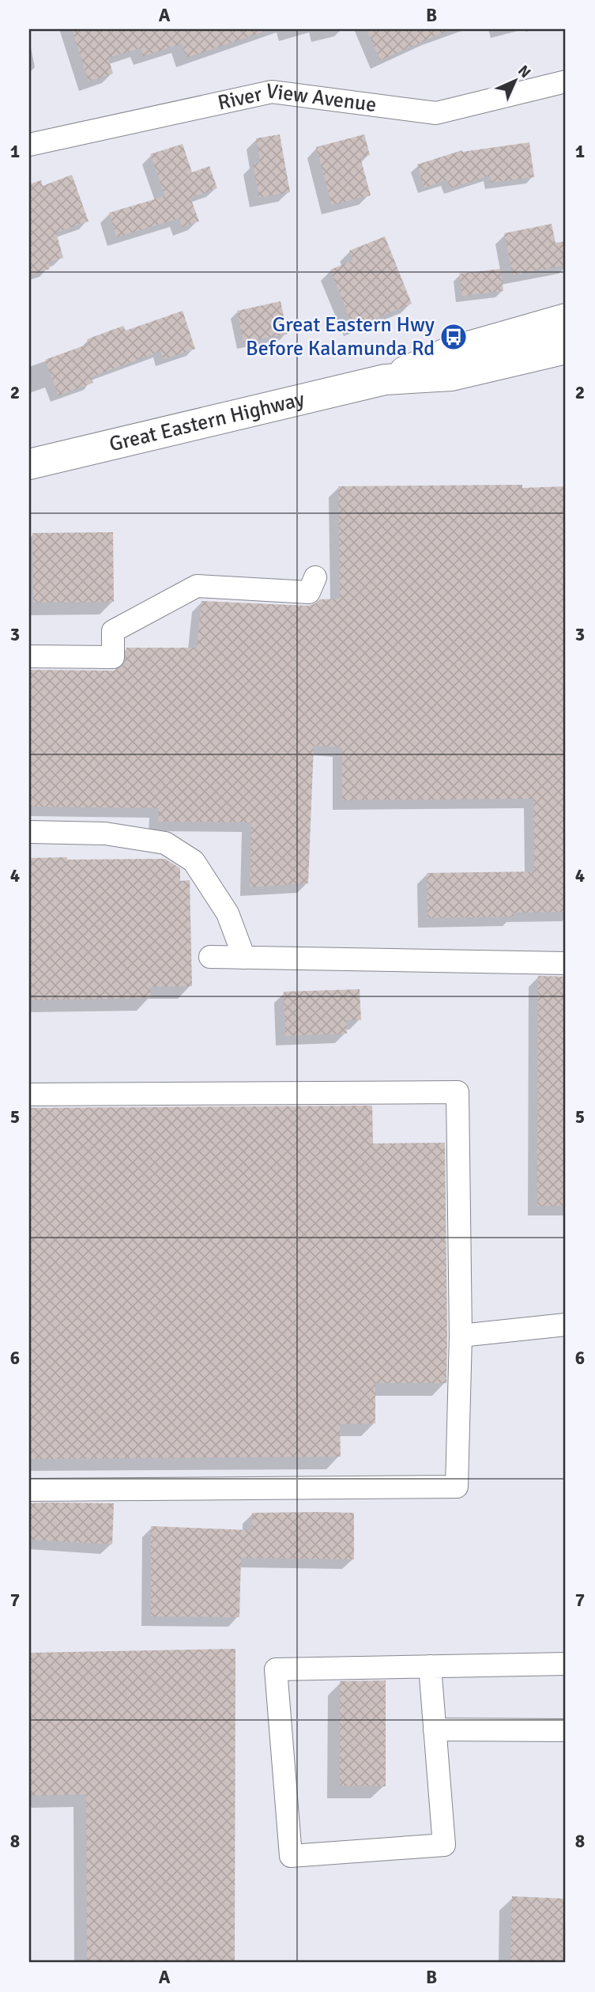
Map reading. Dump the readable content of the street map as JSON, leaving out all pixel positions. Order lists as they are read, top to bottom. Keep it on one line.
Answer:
{"streets":{"highway":["Great Eastern Highway"],"street":["River View Avenue"]},"places":{"bus stop":["Great Eastern Hwy Before Kalamunda Rd"]},"north":"top right","grid":{"columns":["A","B"],"rows":["1","2","3","4","5","6","7","8"]}}
